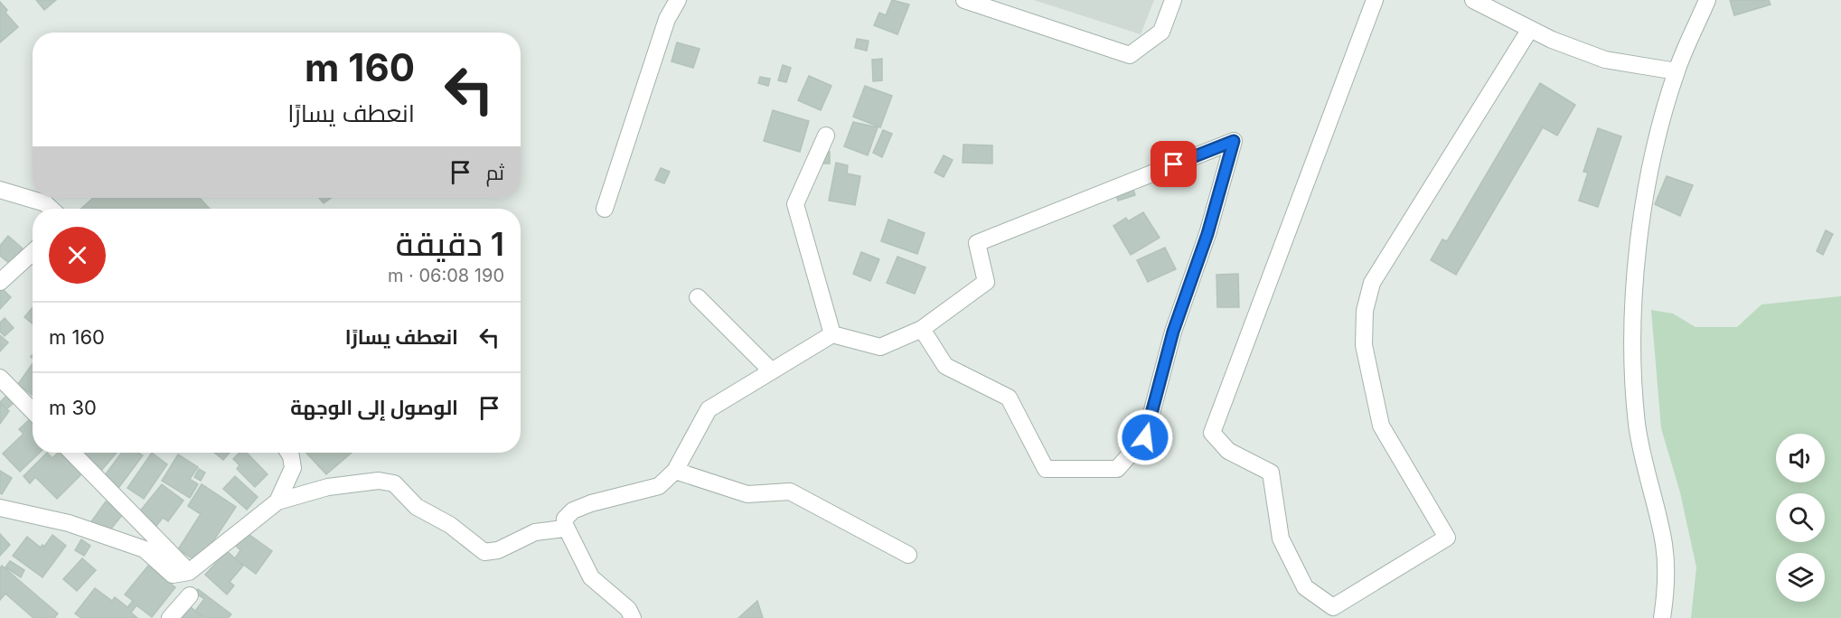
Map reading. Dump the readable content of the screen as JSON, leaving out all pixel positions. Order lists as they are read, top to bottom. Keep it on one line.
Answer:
{"page":{"turn":["160 m","انعطف يسارًا"],"then":"ثم","heading":["1 دقيقة","190 m · 06:08"],"list":[{"name":"انعطف يسارًا","value":"160 m"},{"name":"الوصول إلى الوجهة","value":"30 m"}]}}
